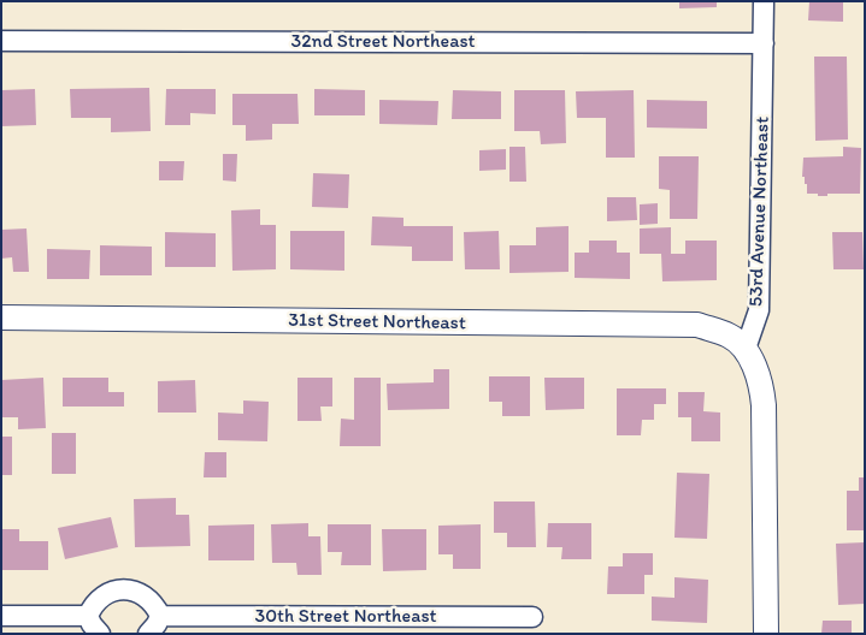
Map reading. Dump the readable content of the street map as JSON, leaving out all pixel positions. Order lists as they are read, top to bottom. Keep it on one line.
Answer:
{"streets":{"street":["32nd Street Northeast","53rd Avenue Northeast","31st Street Northeast","30th Street Northeast"]},"crossings":[["32nd Street Northeast","53rd Avenue Northeast"],["53rd Avenue Northeast","31st Street Northeast"]]}
